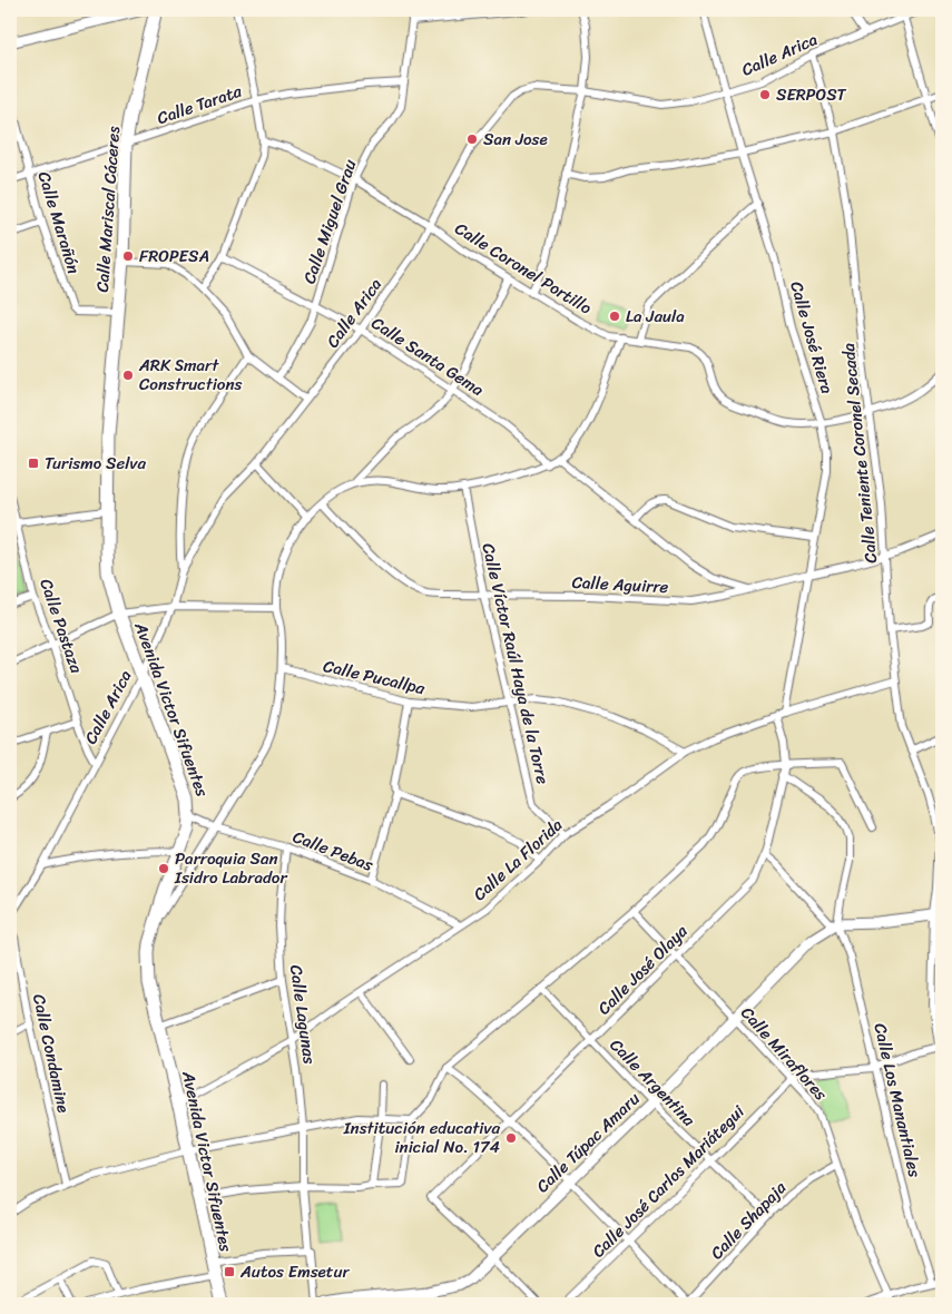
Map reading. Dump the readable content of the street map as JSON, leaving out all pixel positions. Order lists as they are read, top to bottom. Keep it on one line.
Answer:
{"streets":{"highway":["Calle Mariscal Cáceres","Avenida Victor Sifuentes"],"street":["Calle Arica","Calle Tarata","Calle Miguel Grau","Calle Marañón","Calle Coronel Portillo","Calle José Riera","Calle Santa Gema","Calle Teniente Coronel Secada","Calle Aguirre","Calle Pastaza","Calle Víctor Raúl Haya de la Torre","Calle Pucallpa","Calle Pebas","Calle La Florida","Calle José Olaya","Calle Lagunas","Calle Condamine","Calle Miraflores","Calle Argentina","Calle Los Manantiales","Calle Túpac Amaru","Calle José Carlos Mariátegui","Calle Shapaja"]},"crossings":[["Calle Arica","Calle Coronel Portillo"],["Calle Arica","Calle José Riera"],["Calle Arica","Calle Santa Gema"],["Calle Arica","Calle Teniente Coronel Secada"],["Calle Arica","Calle Pastaza"],["Calle Arica","Avenida Victor Sifuentes"],["Calle Tarata","Calle Mariscal Cáceres"],["Calle Tarata","Calle Miguel Grau"],["Calle Tarata","Calle Marañón"],["Calle Mariscal Cáceres","Calle Marañón"],["Calle Mariscal Cáceres","Avenida Victor Sifuentes"],["Calle Miguel Grau","Calle Coronel Portillo"],["Calle Miguel Grau","Calle Santa Gema"],["Calle Marañón","Avenida Victor Sifuentes"],["Calle Coronel Portillo","Calle José Riera"],["Calle Coronel Portillo","Calle Teniente Coronel Secada"],["Calle José Riera","Calle Aguirre"],["Calle José Riera","Calle La Florida"],["Calle José Riera","Calle José Olaya"],["Calle Teniente Coronel Secada","Calle Aguirre"],["Calle Teniente Coronel Secada","Calle La Florida"],["Calle Aguirre","Calle Víctor Raúl Haya de la Torre"],["Calle Víctor Raúl Haya de la Torre","Calle Pucallpa"],["Calle Víctor Raúl Haya de la Torre","Calle La Florida"],["Calle Pucallpa","Calle La Florida"],["Avenida Victor Sifuentes","Calle Pebas"],["Avenida Victor Sifuentes","Calle La Florida"],["Calle Pebas","Calle La Florida"],["Calle Pebas","Calle Lagunas"],["Calle La Florida","Calle José Olaya"],["Calle La Florida","Calle Lagunas"],["Calle José Olaya","Calle Miraflores"],["Calle José Olaya","Calle Argentina"],["Calle José Olaya","Calle Túpac Amaru"],["Calle Miraflores","Calle Túpac Amaru"],["Calle Miraflores","Calle José Carlos Mariátegui"],["Calle Miraflores","Calle Shapaja"],["Calle Argentina","Calle Túpac Amaru"],["Calle Argentina","Calle José Carlos Mariátegui"],["Calle Argentina","Calle Shapaja"],["Calle Los Manantiales","Calle Túpac Amaru"]],"places":{"other":["SERPOST","San Jose","FROPESA","La Jaula","ARK Smart Constructions","Parroquia San Isidro Labrador","Institución educativa inicial No. 174"],"transit":["Turismo Selva","Autos Emsetur"]}}
